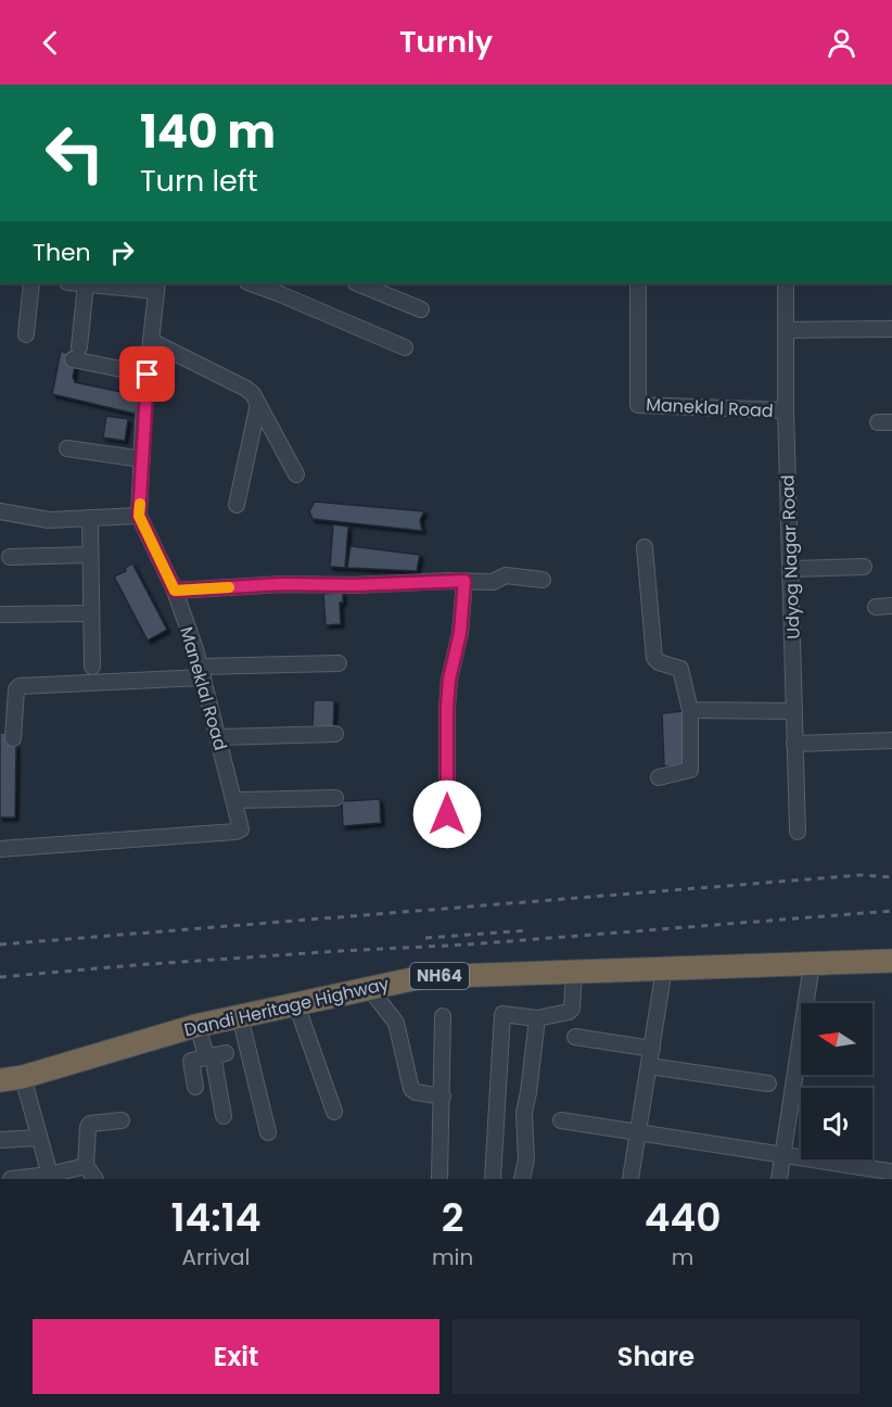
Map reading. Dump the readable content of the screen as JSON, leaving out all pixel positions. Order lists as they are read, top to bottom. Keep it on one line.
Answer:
{"streets":{"highway":["NH64","Dandi Heritage Highway"],"street":["Maneklal Road","Udyog Nagar Road"]},"crossings":[["Maneklal Road","Udyog Nagar Road"]],"north":"left","page":{"header":"Turnly","turn":["140 m","Turn left"],"then":"Then","eta":["14:14","Arrival","2","min","440","m"],"buttons":["Exit","Share"]}}
